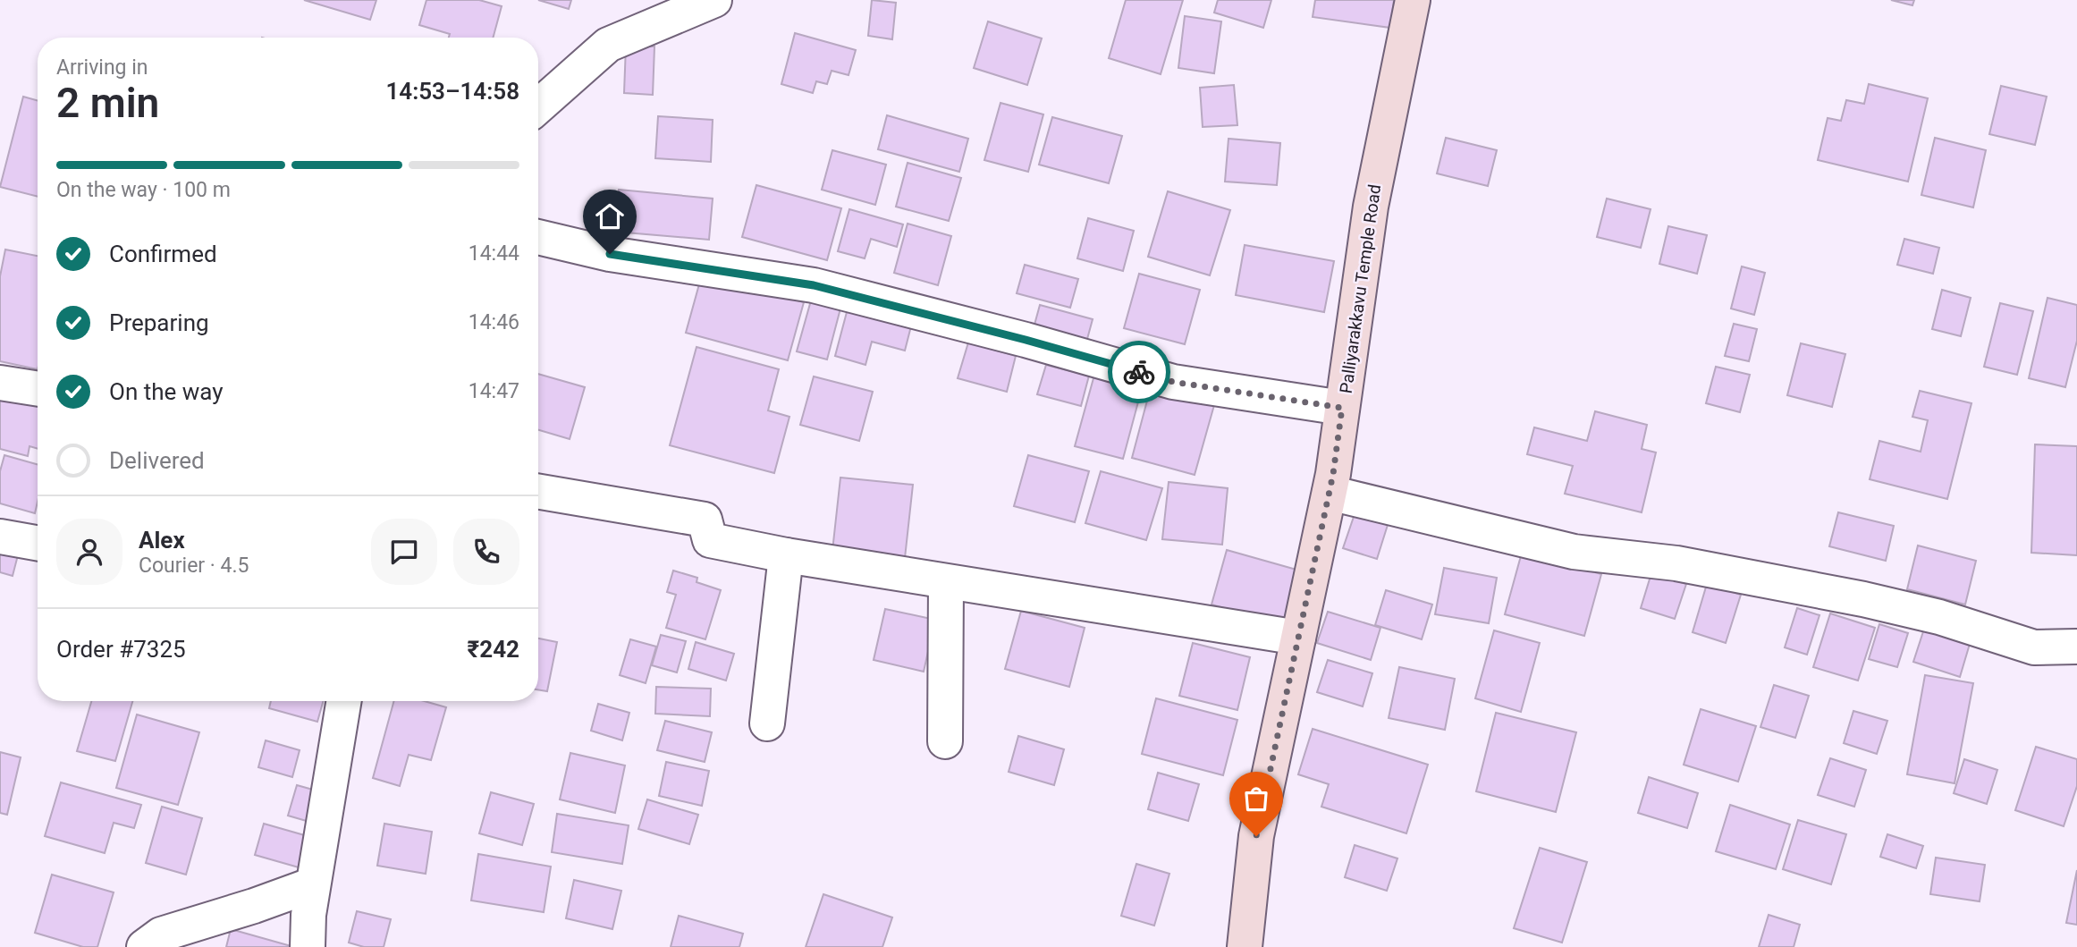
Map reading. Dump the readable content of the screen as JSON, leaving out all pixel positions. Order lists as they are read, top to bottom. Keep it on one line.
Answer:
{"streets":{"street":["Palliyarakkavu Temple Road"]},"page":{"heading":["2 min","Arriving in","14:53–14:58"],"panel":["Alex","Courier · 4.5","Order #7325","₹242"],"bar":"On the way · 100 m","list":[["Confirmed","14:44"],["Preparing","14:46"],["On the way","14:47"],"Delivered"]}}
